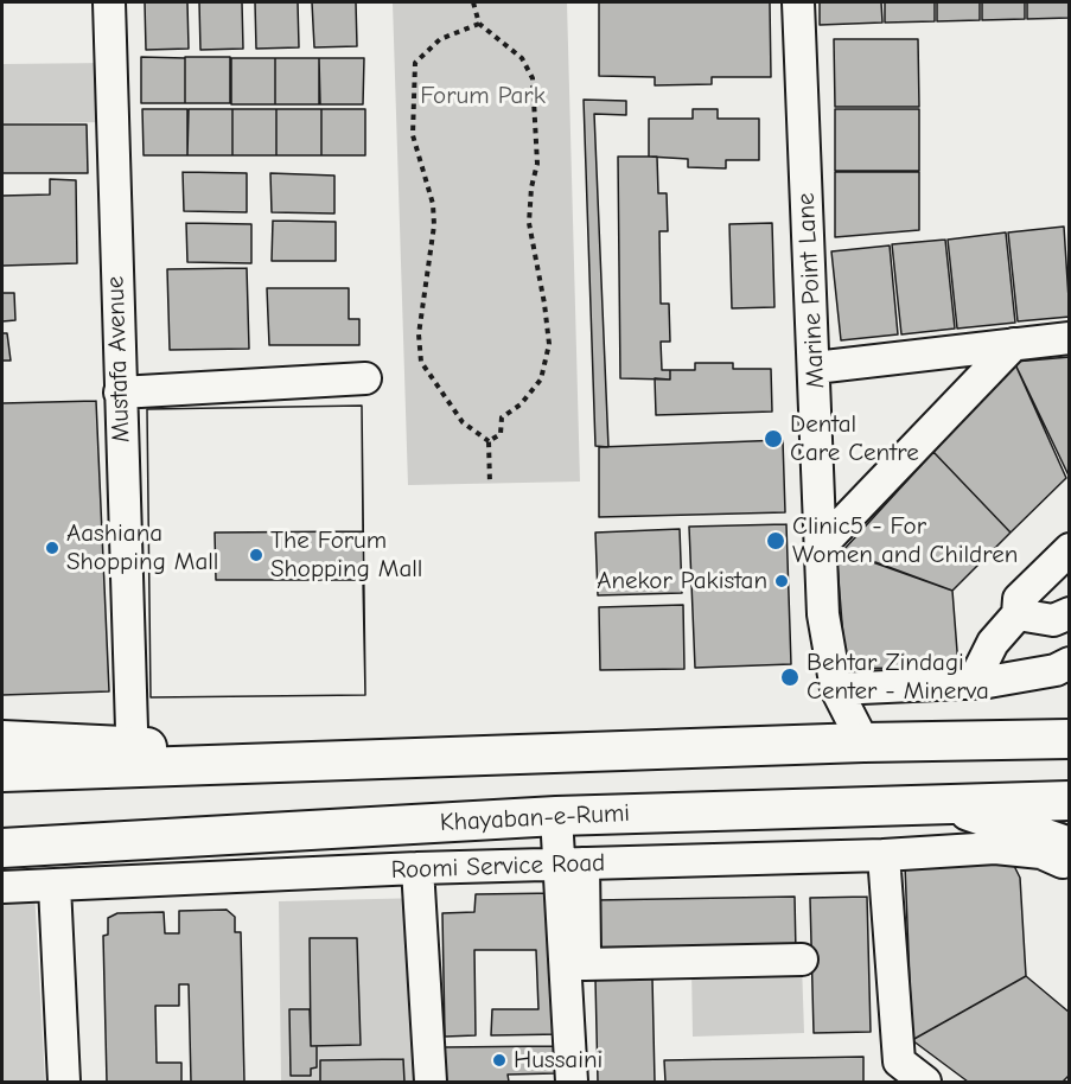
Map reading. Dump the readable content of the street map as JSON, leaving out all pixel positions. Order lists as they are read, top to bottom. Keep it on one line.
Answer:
{"streets":{"main road":["Khayaban-e-Rumi"],"street":["Marine Point Lane","Mustafa Avenue","Roomi Service Road"]},"parks":["Forum Park"],"places":["Dental Care Centre","Clinic5 - For Women and Children","Aashiana Shopping Mall","The Forum Shopping Mall","Anekor Pakistan","Behtar Zindagi Center - Minerva","Hussaini"]}
